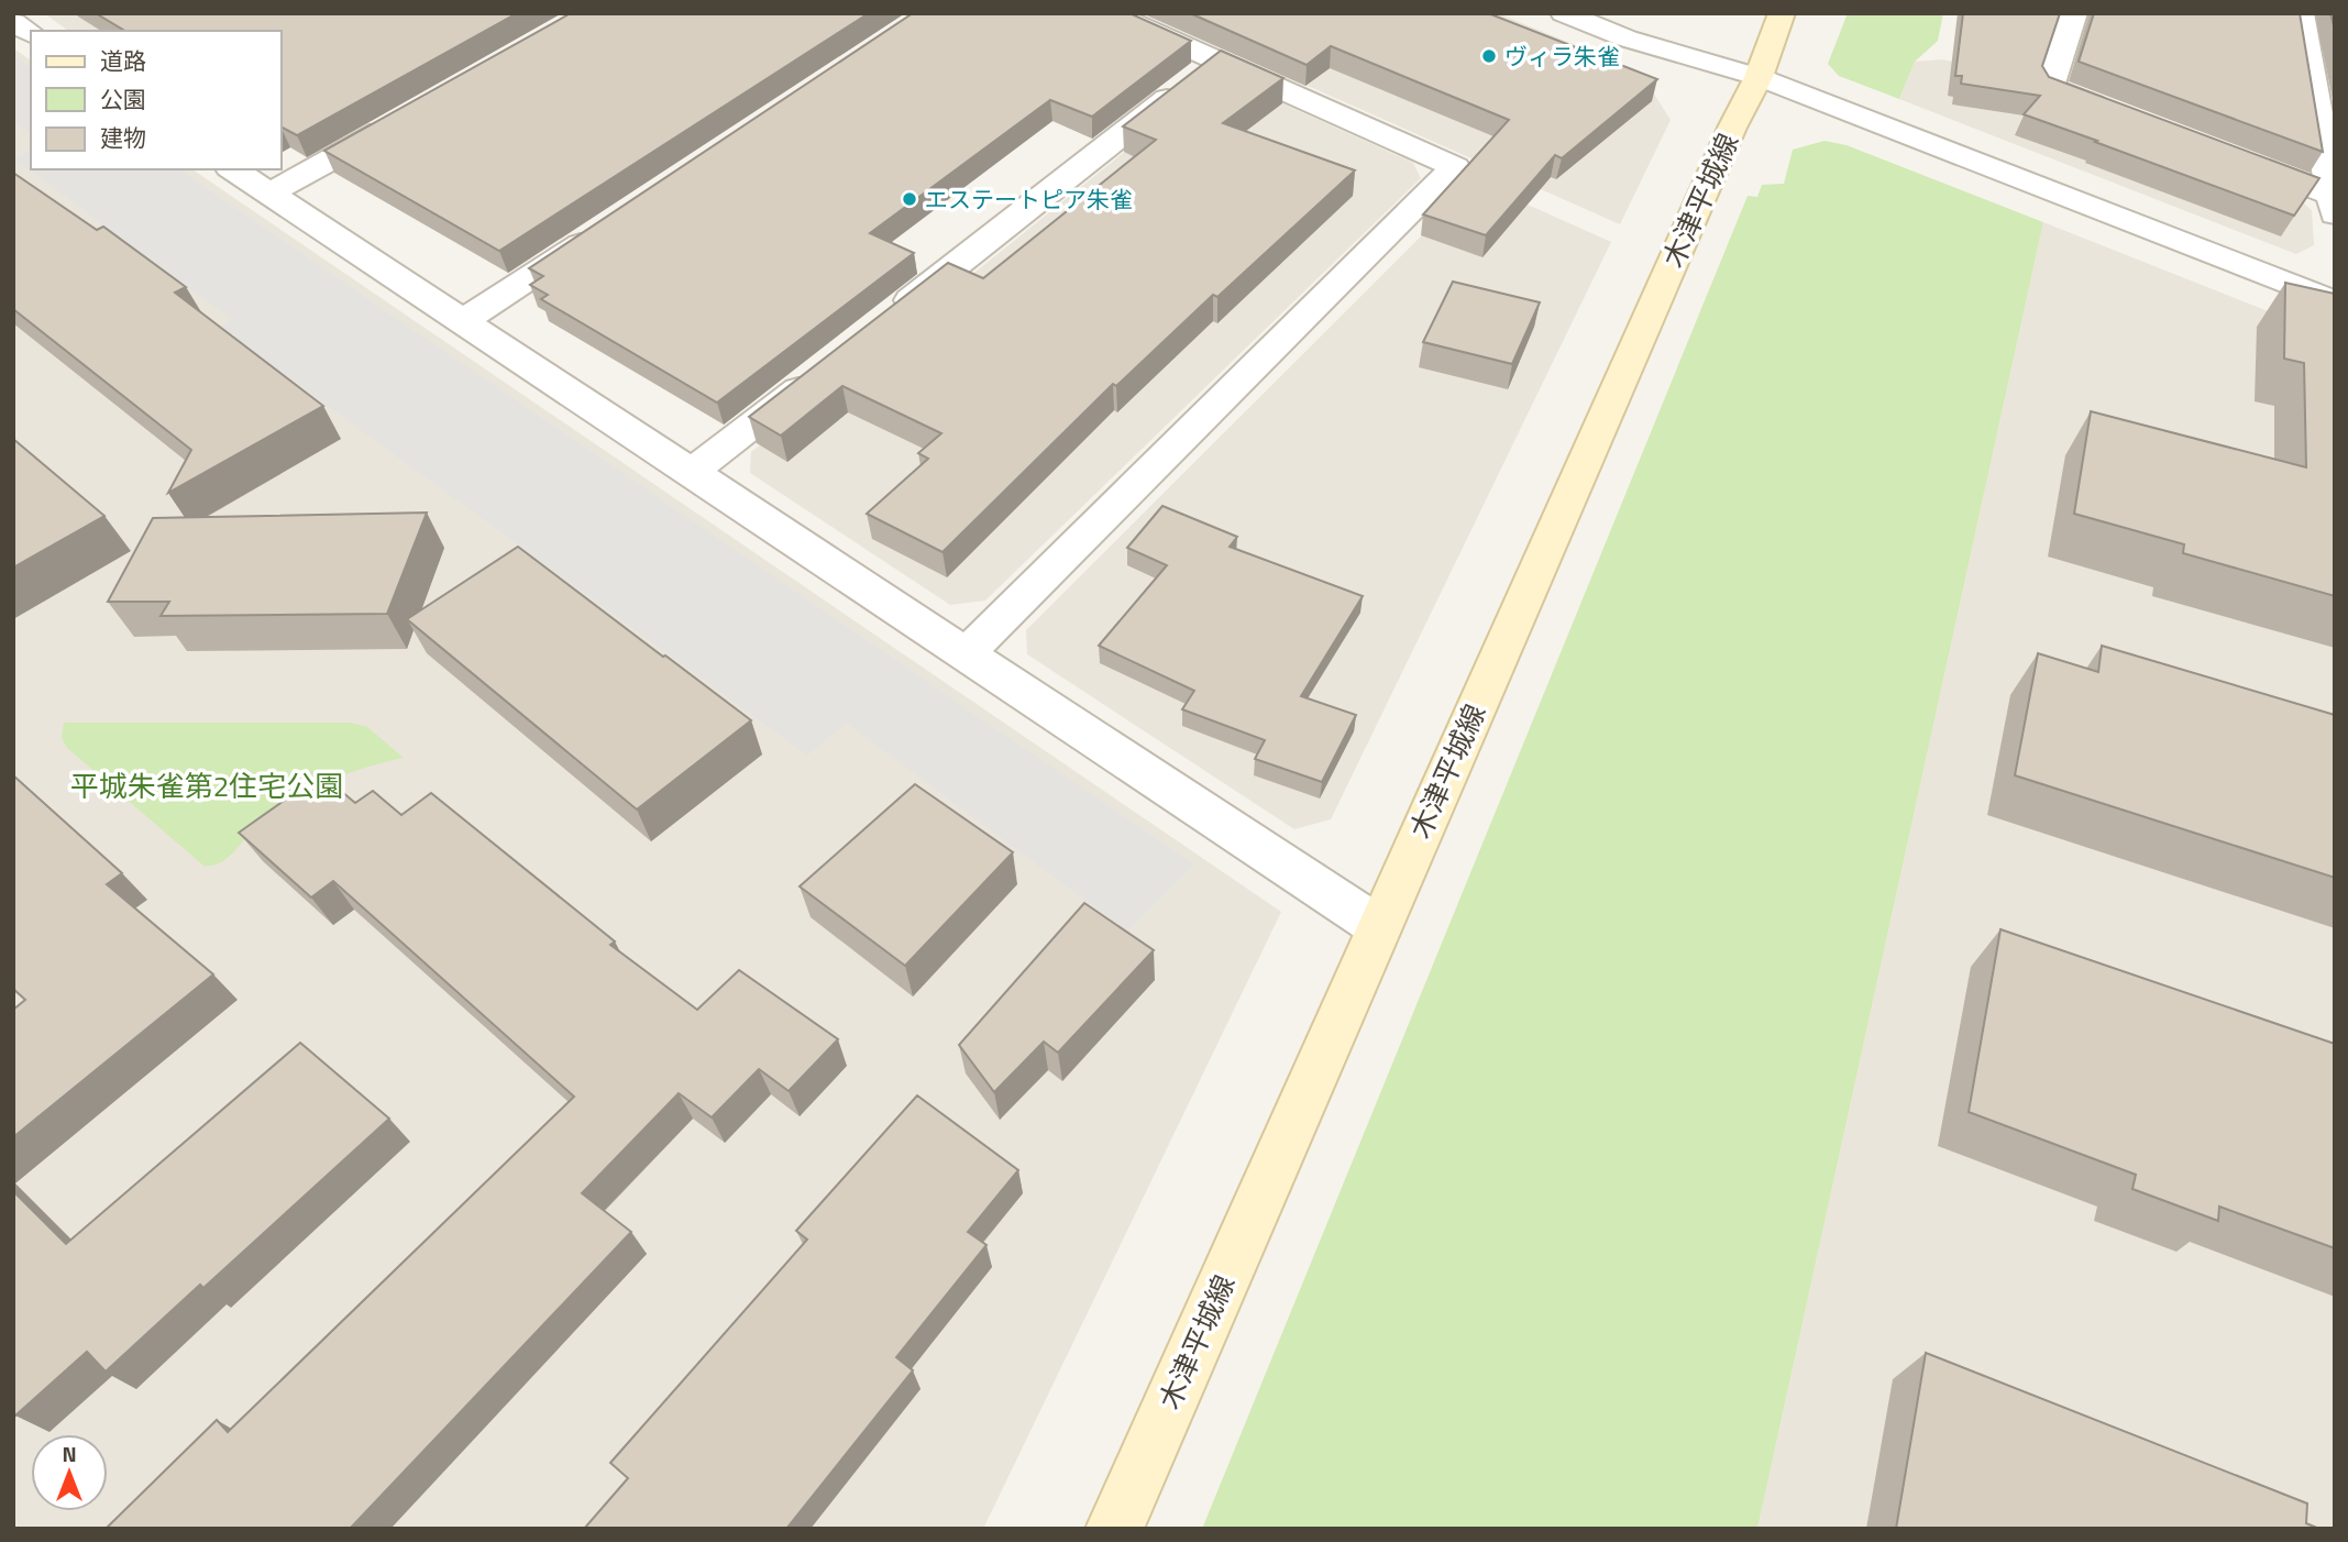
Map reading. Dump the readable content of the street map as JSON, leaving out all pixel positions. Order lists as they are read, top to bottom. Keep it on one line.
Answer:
{"streets":{"main road":["木津平城線"]},"parks":["平城朱雀第2住宅公園"],"places":["ヴィラ朱雀","エステートピア朱雀"],"legend":["道路","公園","建物"],"north":"top"}
